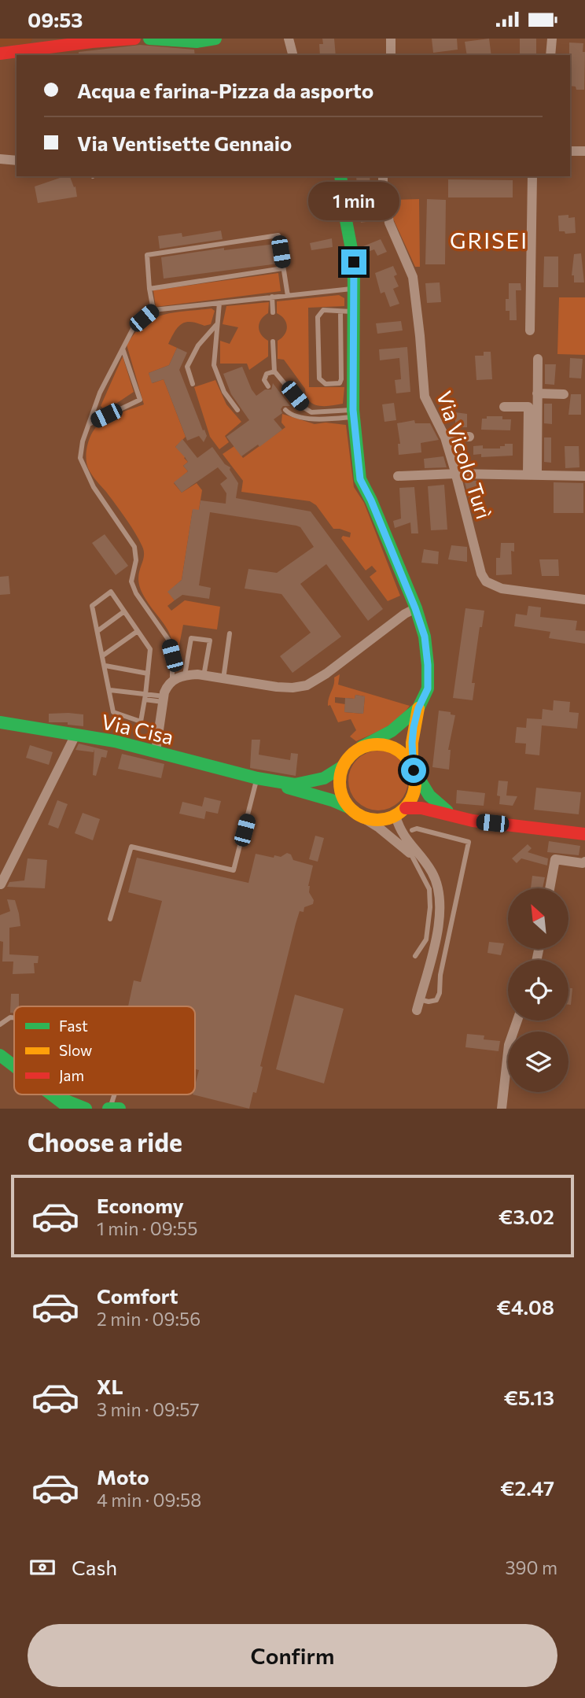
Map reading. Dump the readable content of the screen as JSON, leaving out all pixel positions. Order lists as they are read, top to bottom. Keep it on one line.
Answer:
{"streets":{"street":["Via Vicolo Turì","Via Cisa"]},"districts":["GRISEI"],"legend":["Fast","Slow","Jam"],"north":"top left","page":{"status":"09:53","banner":["Acqua e farina-Pizza da asporto","Via Ventisette Gennaio"],"bubble":"1 min","heading":"Choose a ride","list":[{"name":"Economy","note":"1 min · 09:55","value":"€3.02"},{"name":"Comfort","note":"2 min · 09:56","value":"€4.08"},{"name":"XL","note":"3 min · 09:57","value":"€5.13"},{"name":"Moto","note":"4 min · 09:58","value":"€2.47"}],"pay":["Cash","390 m"],"buttons":"Confirm"}}
